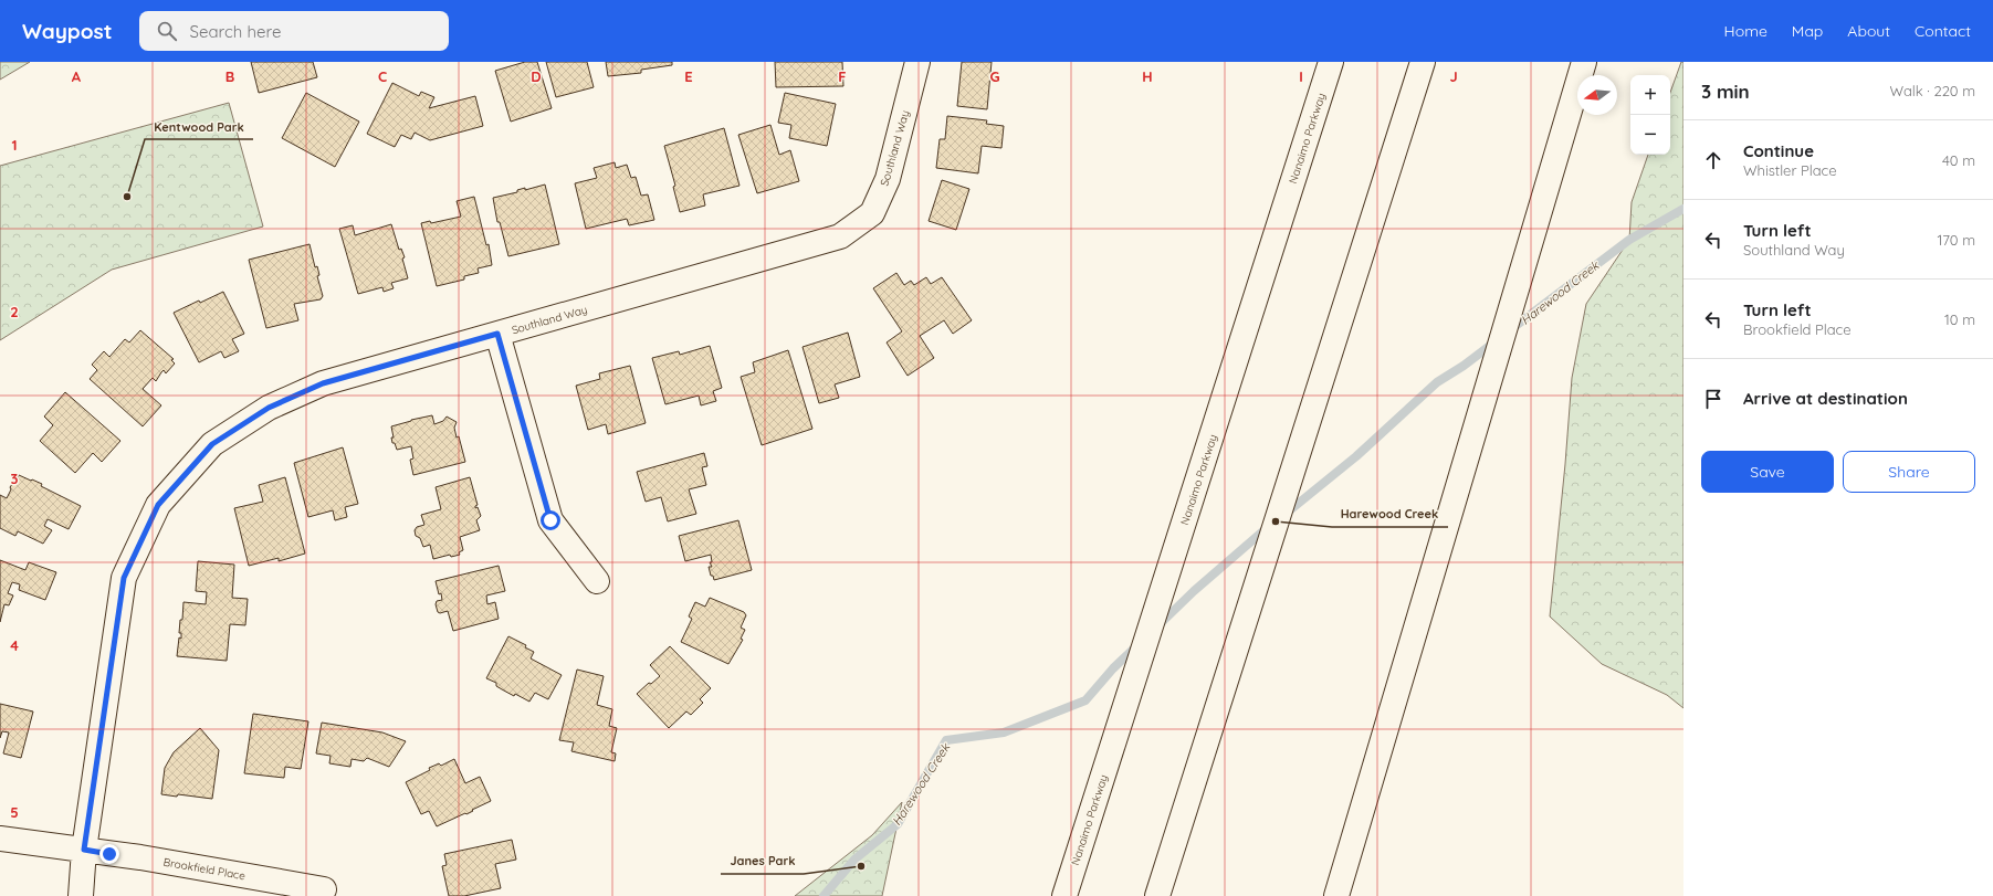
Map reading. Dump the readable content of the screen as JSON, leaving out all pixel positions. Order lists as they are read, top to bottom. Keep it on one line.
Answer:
{"streets":{"main road":["Nanaimo Parkway","Southland Way","Brookfield Place"]},"crossings":[["Southland Way","Brookfield Place"]],"water":["Harewood Creek"],"places":["Kentwood Park","Harewood Creek","Janes Park"],"north":"left","page":{"header":"Waypost","search":"Search here","nav":["Home","Map","About","Contact"],"heading":["3 min","Walk · 220 m"],"map_buttons":["+","−"],"list":[["Continue","Whistler Place","40 m"],["Turn left","Southland Way","170 m"],["Turn left","Brookfield Place","10 m"],"Arrive at destination"],"buttons":["Save","Share"]},"grid":{"columns":["A","B","C","D","E","F","G","H","I","J"],"rows":["1","2","3","4","5"]}}
